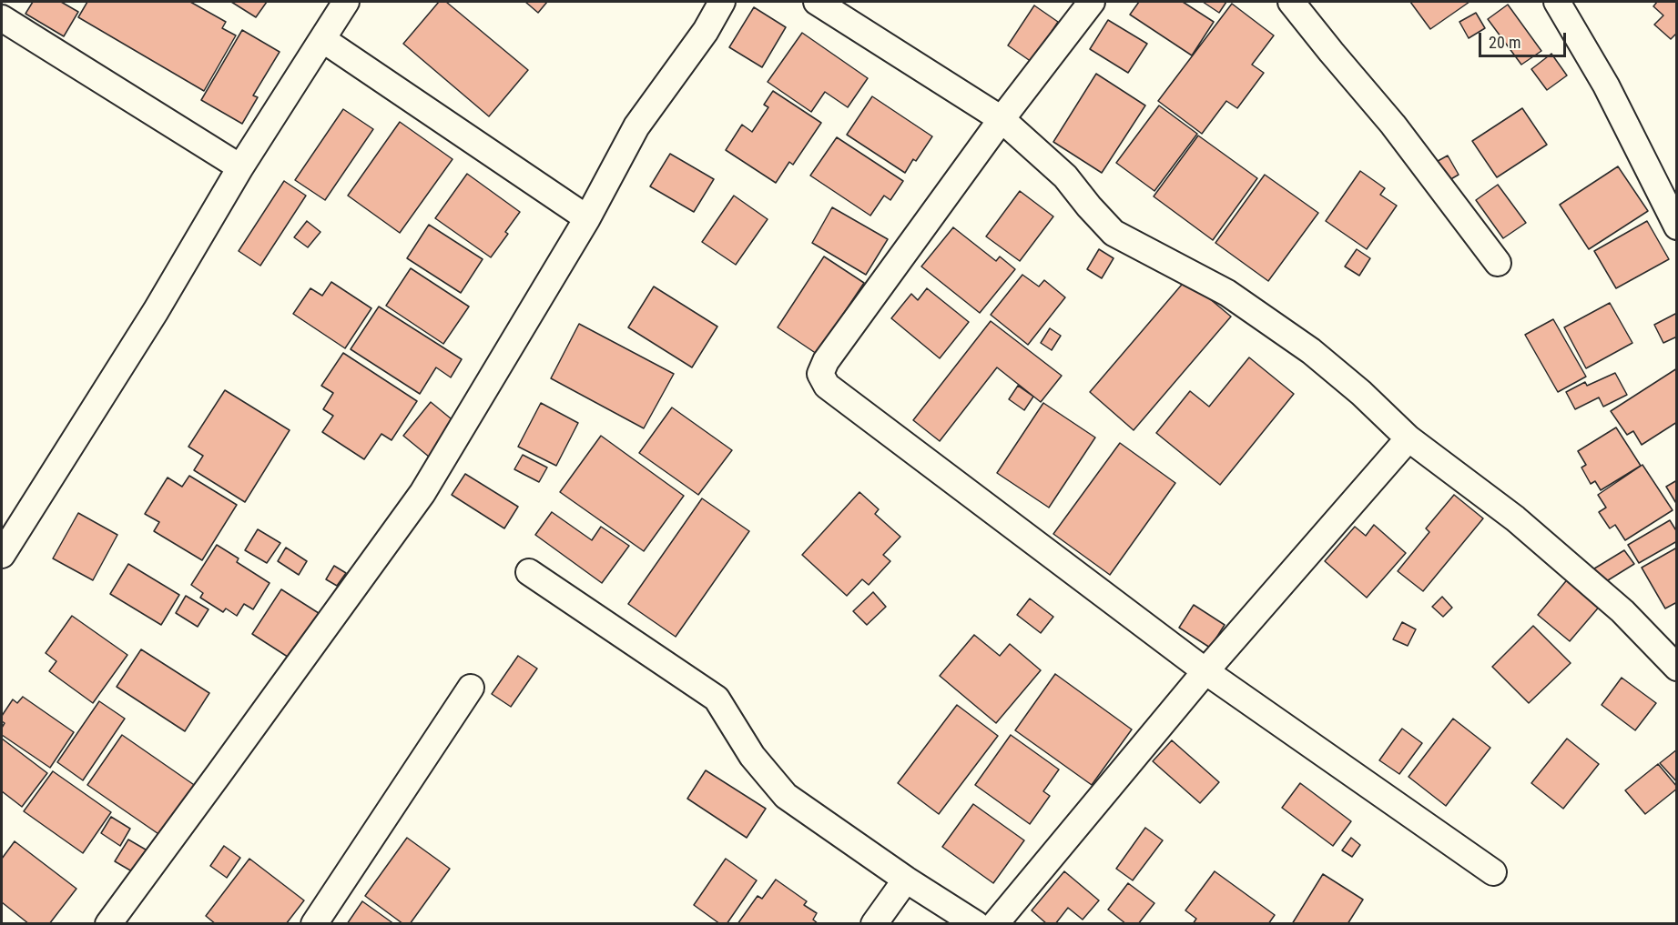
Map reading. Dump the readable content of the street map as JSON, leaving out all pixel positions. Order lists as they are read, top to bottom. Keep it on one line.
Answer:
{"scale_bar":"20 m"}
